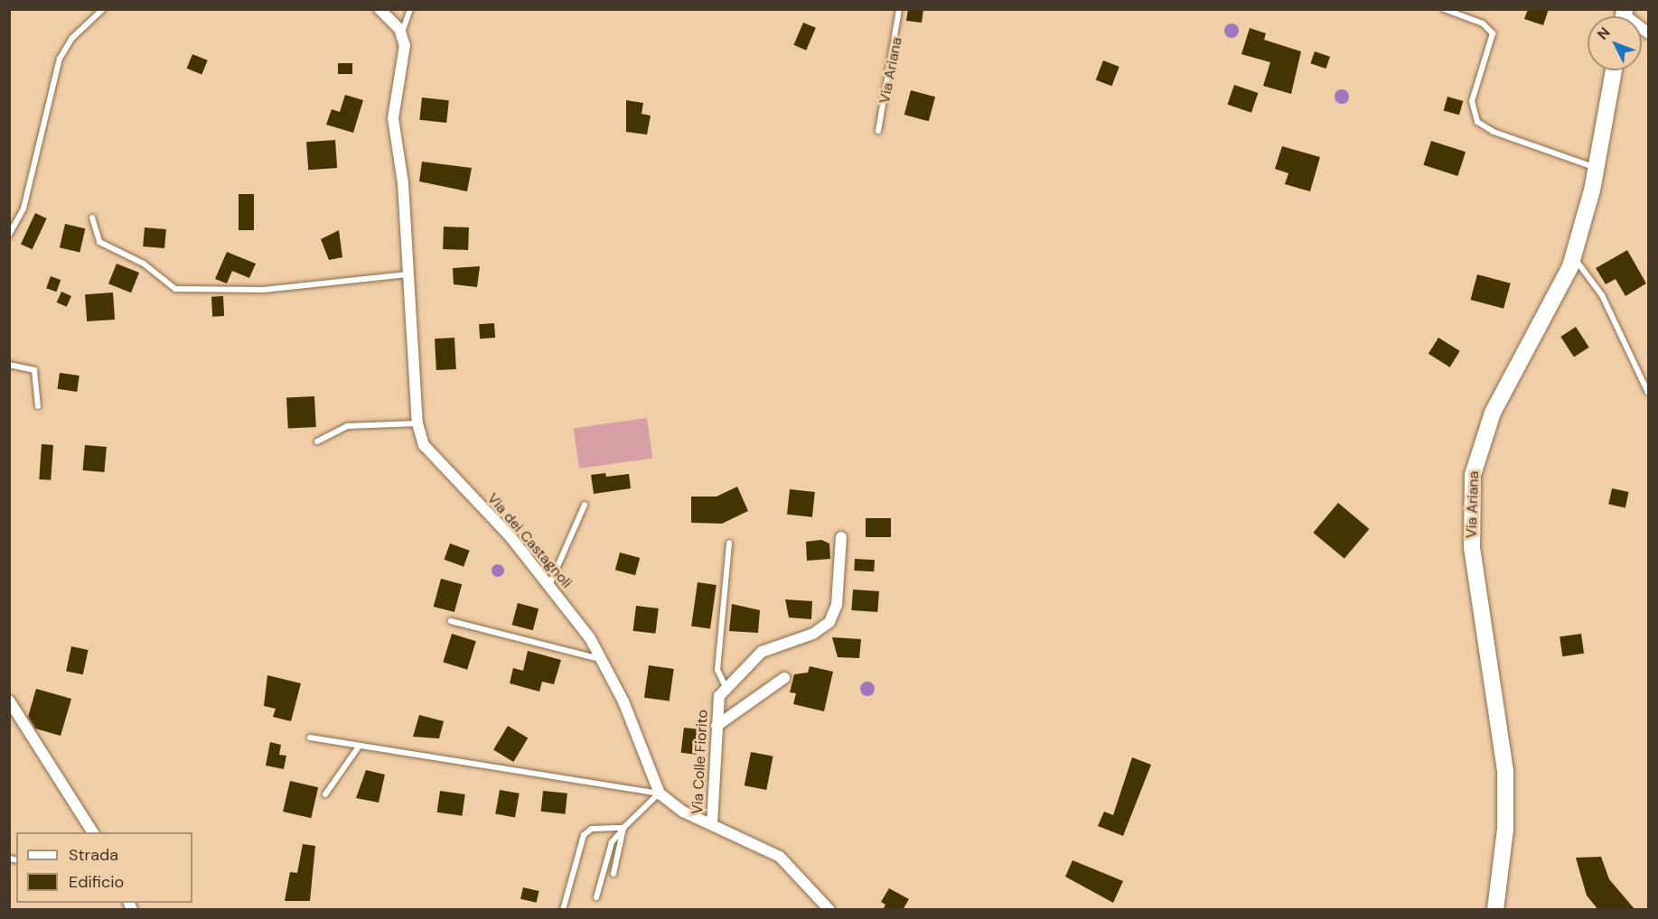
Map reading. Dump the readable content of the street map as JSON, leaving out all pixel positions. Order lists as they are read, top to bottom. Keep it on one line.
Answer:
{"streets":{"main road":["Via Ariana"],"street":["Via dei Castagnoli","Via Colle Fiorito"]},"crossings":[["Via dei Castagnoli","Via Colle Fiorito"]],"legend":["Strada","Edificio"],"north":"top left"}
